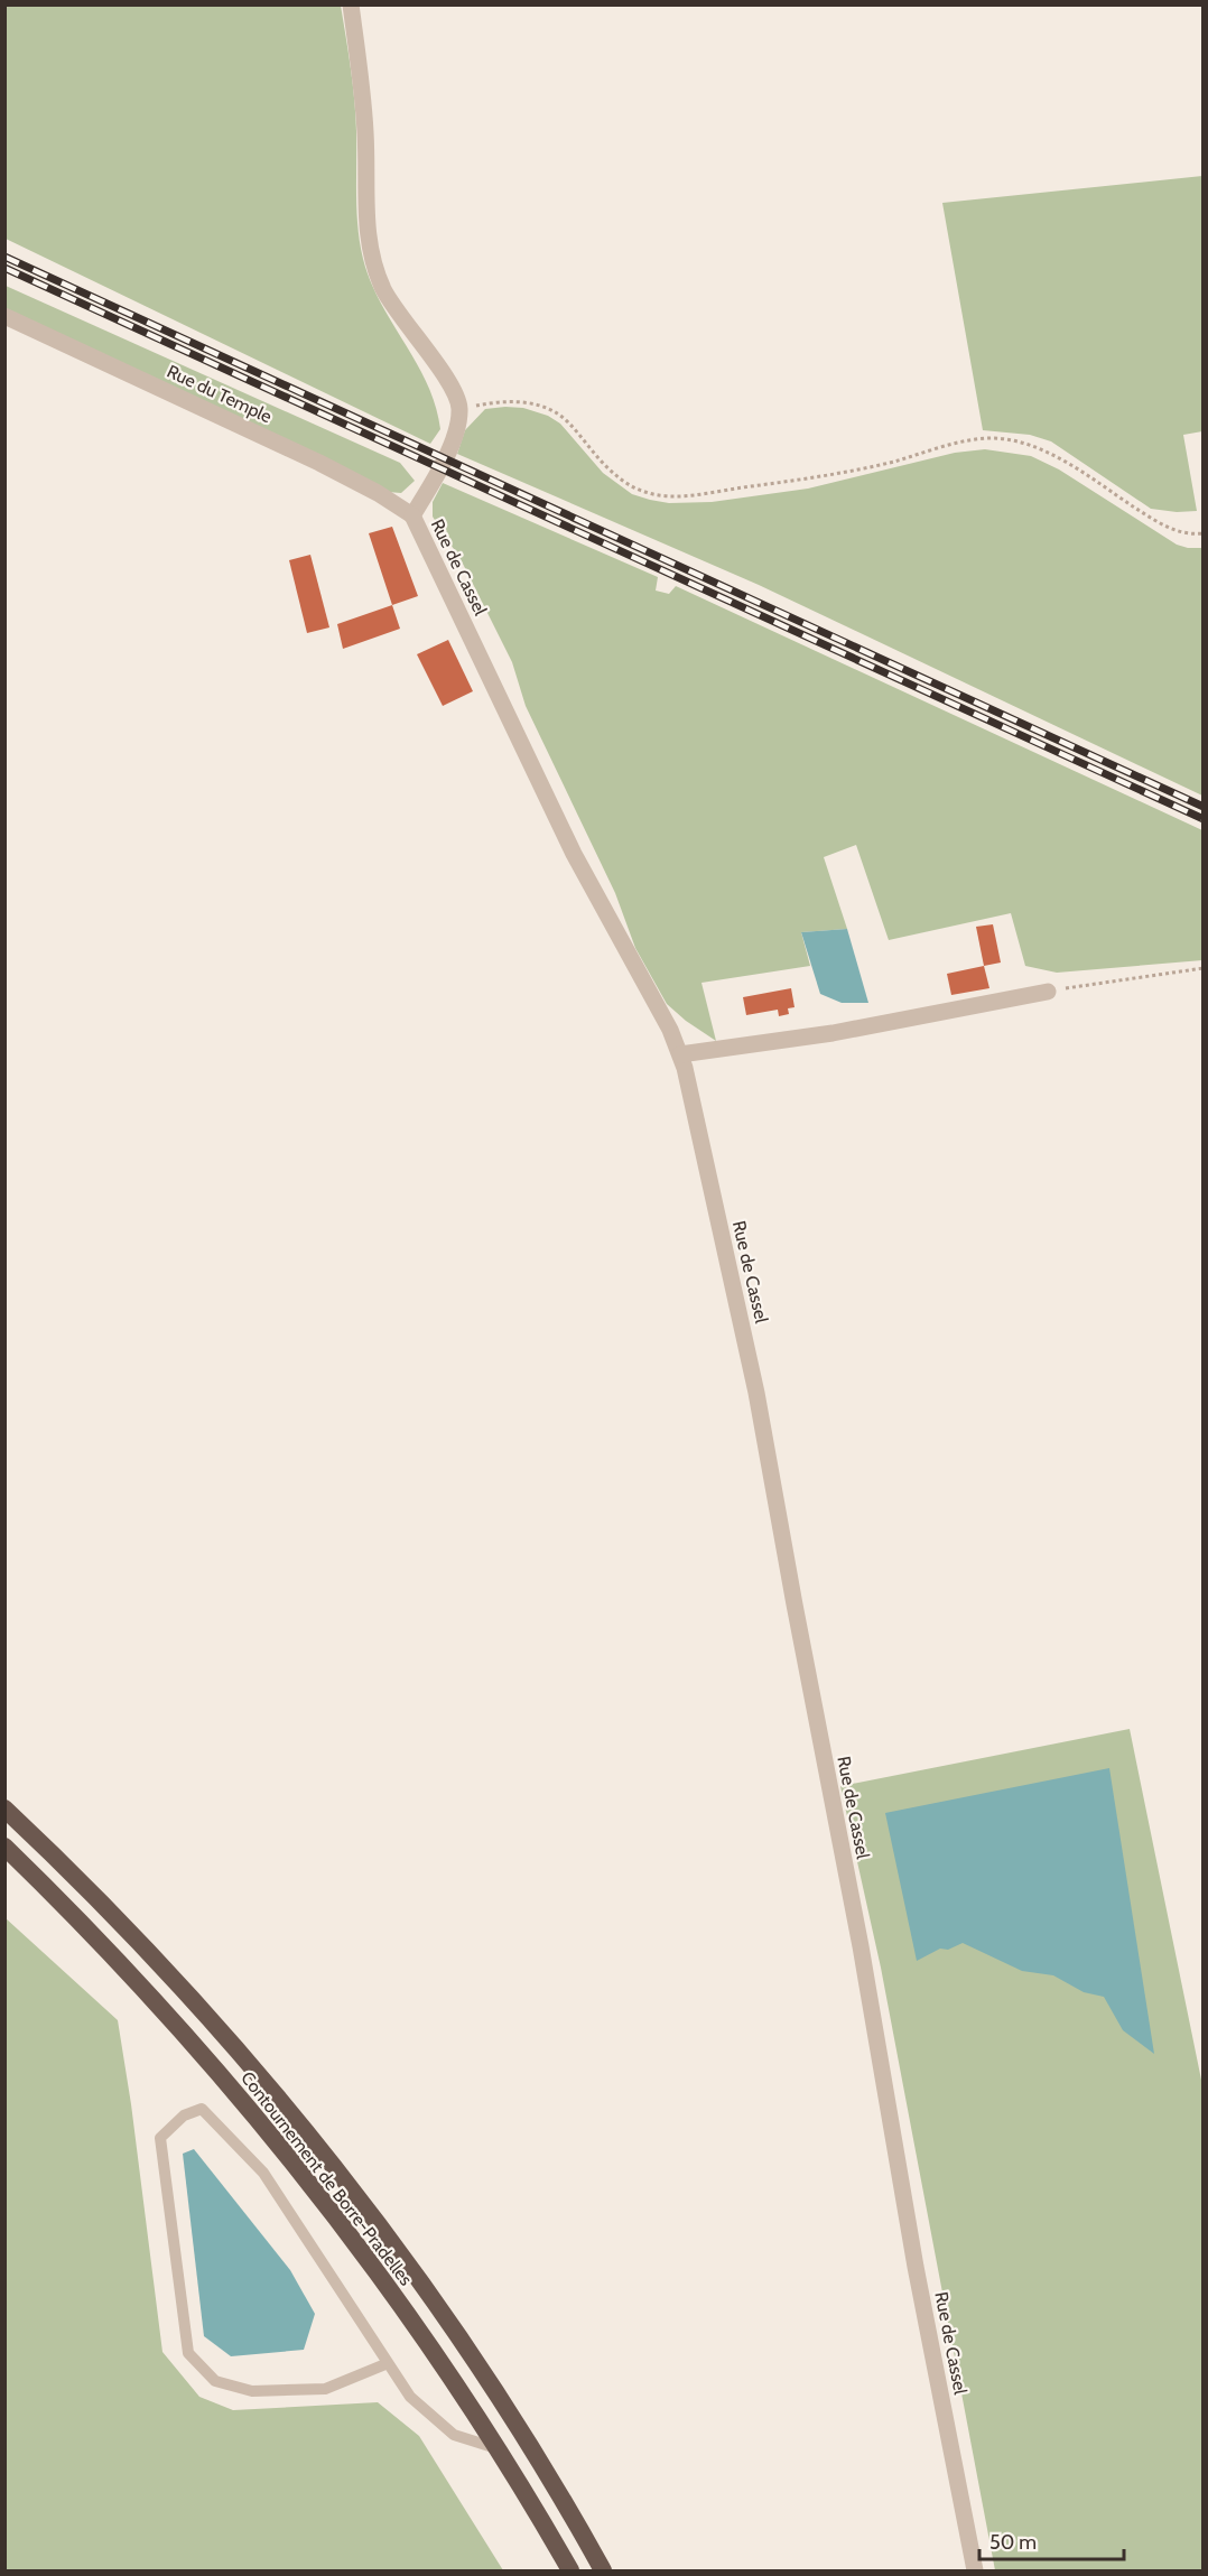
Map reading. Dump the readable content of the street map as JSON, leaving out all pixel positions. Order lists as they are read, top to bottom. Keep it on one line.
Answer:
{"streets":{"highway":["Contournement de Borre-Pradelles"],"street":["Rue du Temple","Rue de Cassel"]},"crossings":[["Rue du Temple","Rue de Cassel"]],"scale_bar":"50 m"}
